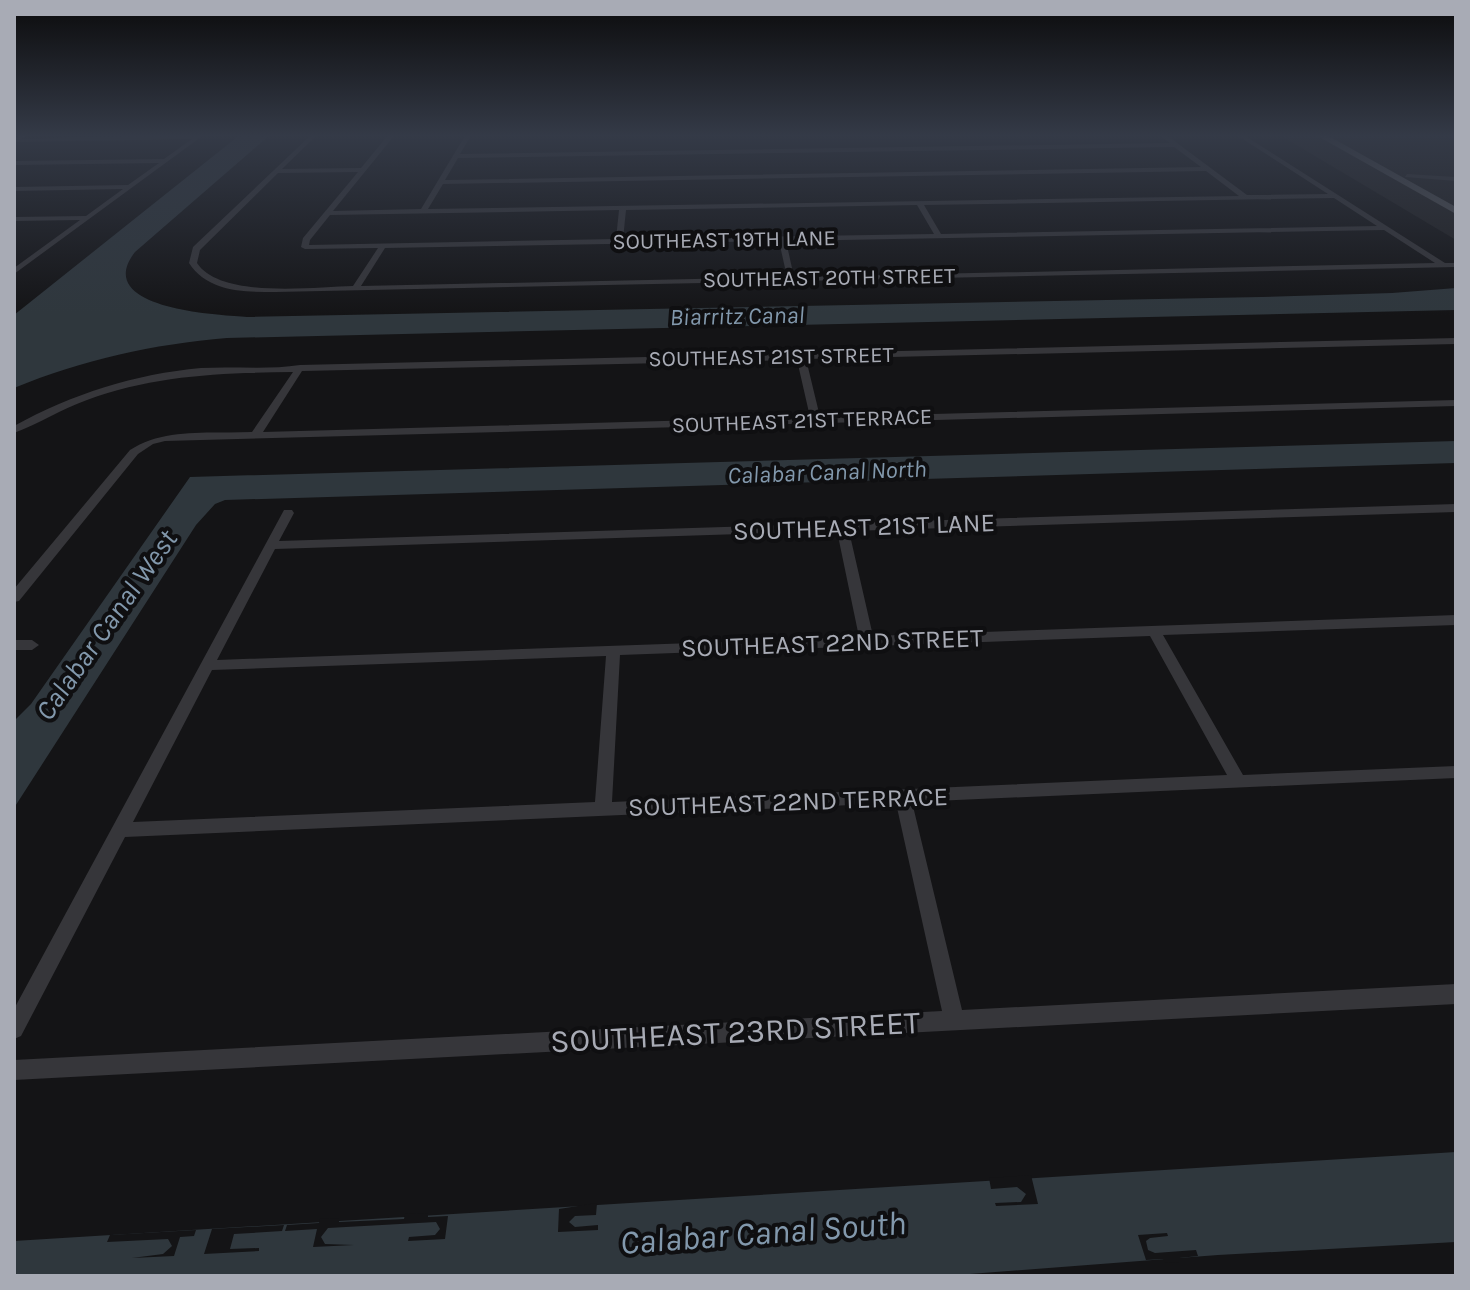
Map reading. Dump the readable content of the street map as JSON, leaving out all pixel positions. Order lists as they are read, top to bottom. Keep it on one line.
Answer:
{"streets":{"street":["SOUTHEAST 19TH LANE","SOUTHEAST 20TH STREET","SOUTHEAST 21ST STREET","SOUTHEAST 21ST TERRACE","SOUTHEAST 21ST LANE","SOUTHEAST 22ND STREET","SOUTHEAST 22ND TERRACE","SOUTHEAST 23RD STREET"]},"water":["Biarritz Canal","Calabar Canal North","Calabar Canal West","Calabar Canal South"]}
